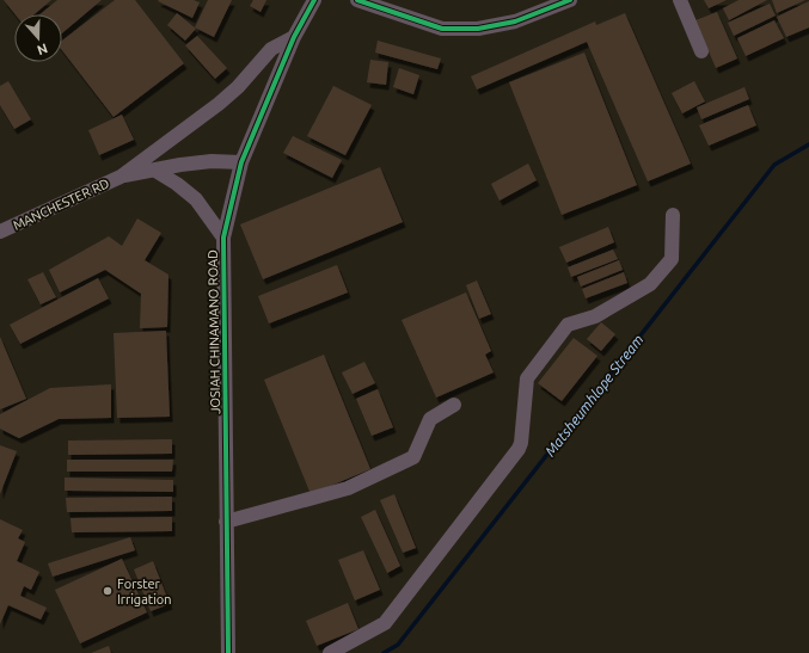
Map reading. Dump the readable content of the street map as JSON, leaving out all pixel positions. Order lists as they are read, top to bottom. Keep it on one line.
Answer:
{"streets":{"street":["MANCHESTER RD","JOSIAH CHINAMANO ROAD"]},"water":["Matsheumhlope Stream"],"places":["Forster Irrigation"],"north":"bottom"}
